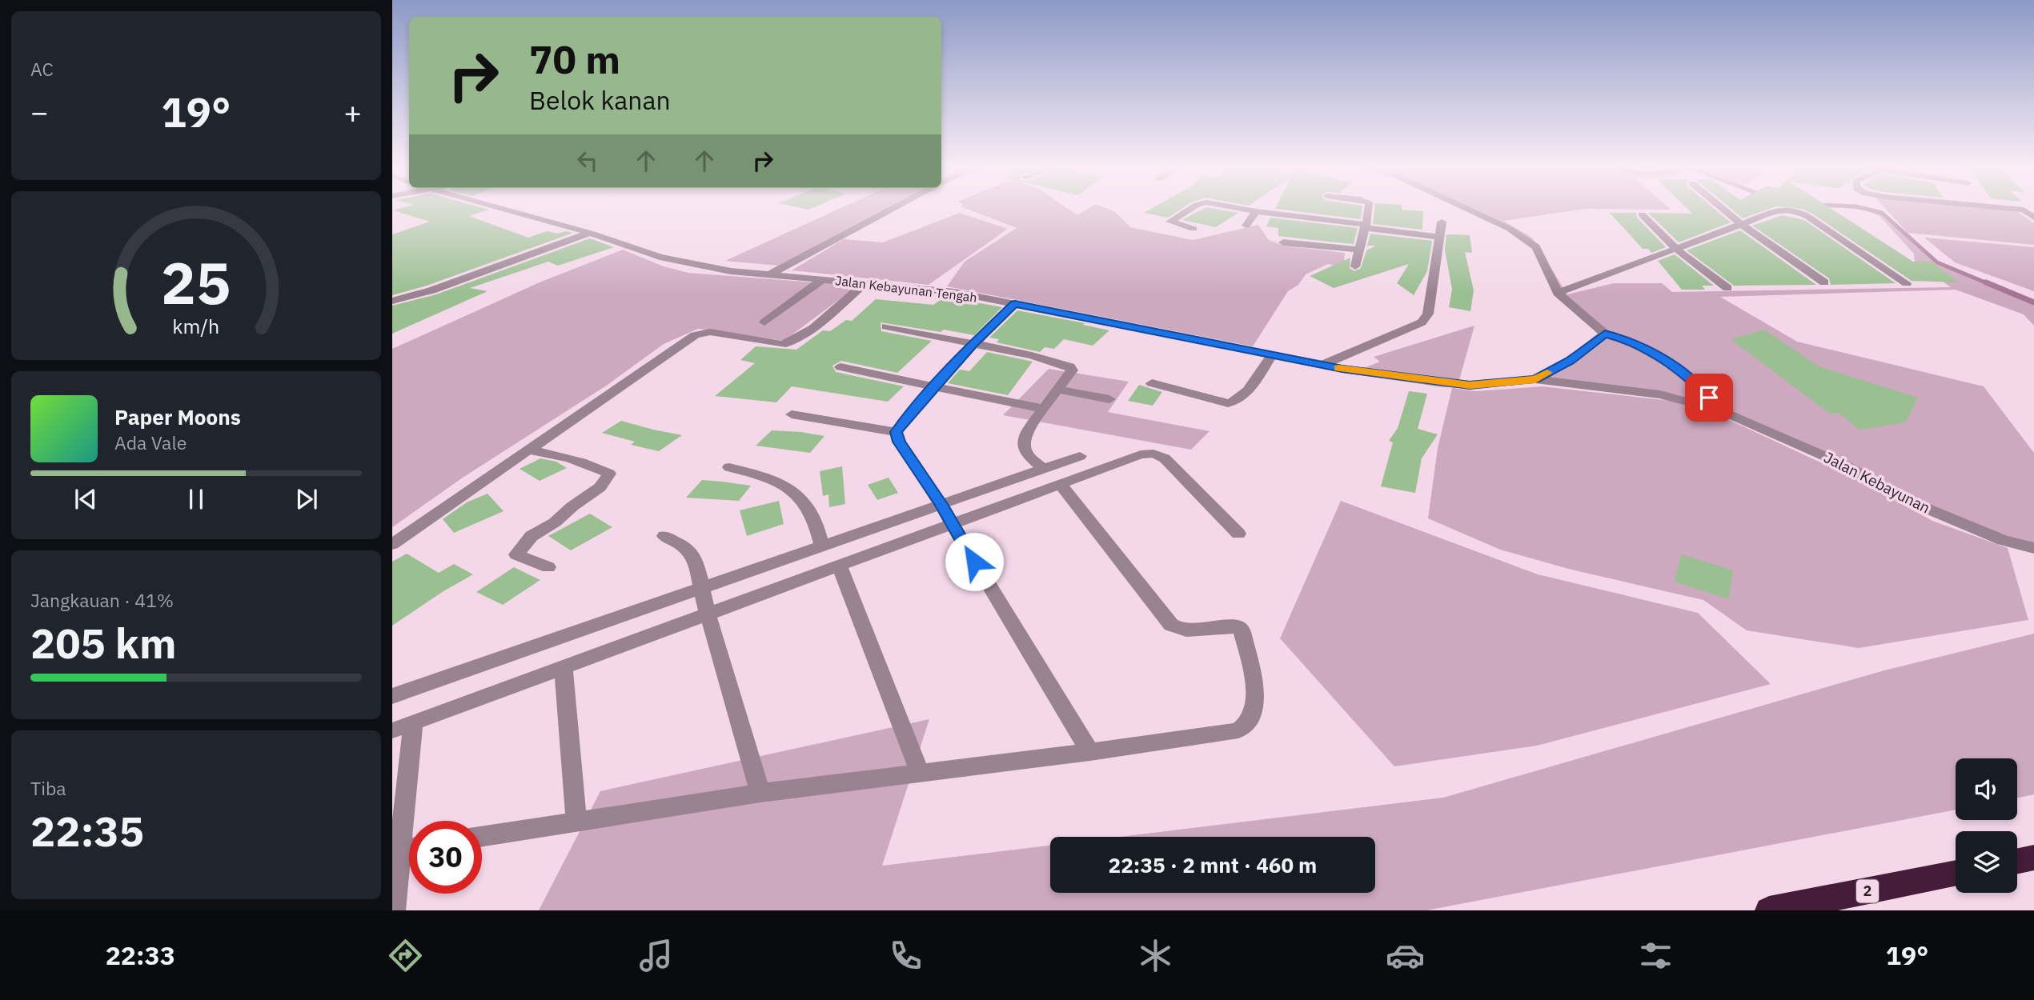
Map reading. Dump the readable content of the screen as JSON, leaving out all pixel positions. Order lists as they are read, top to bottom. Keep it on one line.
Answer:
{"streets":{"highway":["2"],"street":["Jalan Kebayunan Tengah","Jalan Kebayunan"]},"crossings":[["Jalan Kebayunan Tengah","Jalan Kebayunan"]],"page":{"tile":["AC",["Jangkauan · 41%","205 km"],["Tiba","22:35"]],"turn":["70 m","Belok kanan"],"heat":["−","19°","+"],"song":["Paper Moons","Ada Vale"],"limit":"30","trip":"22:35 · 2 mnt · 460 m","tabs":["22:33","19°"],"gauge":["25","km/h"]}}
